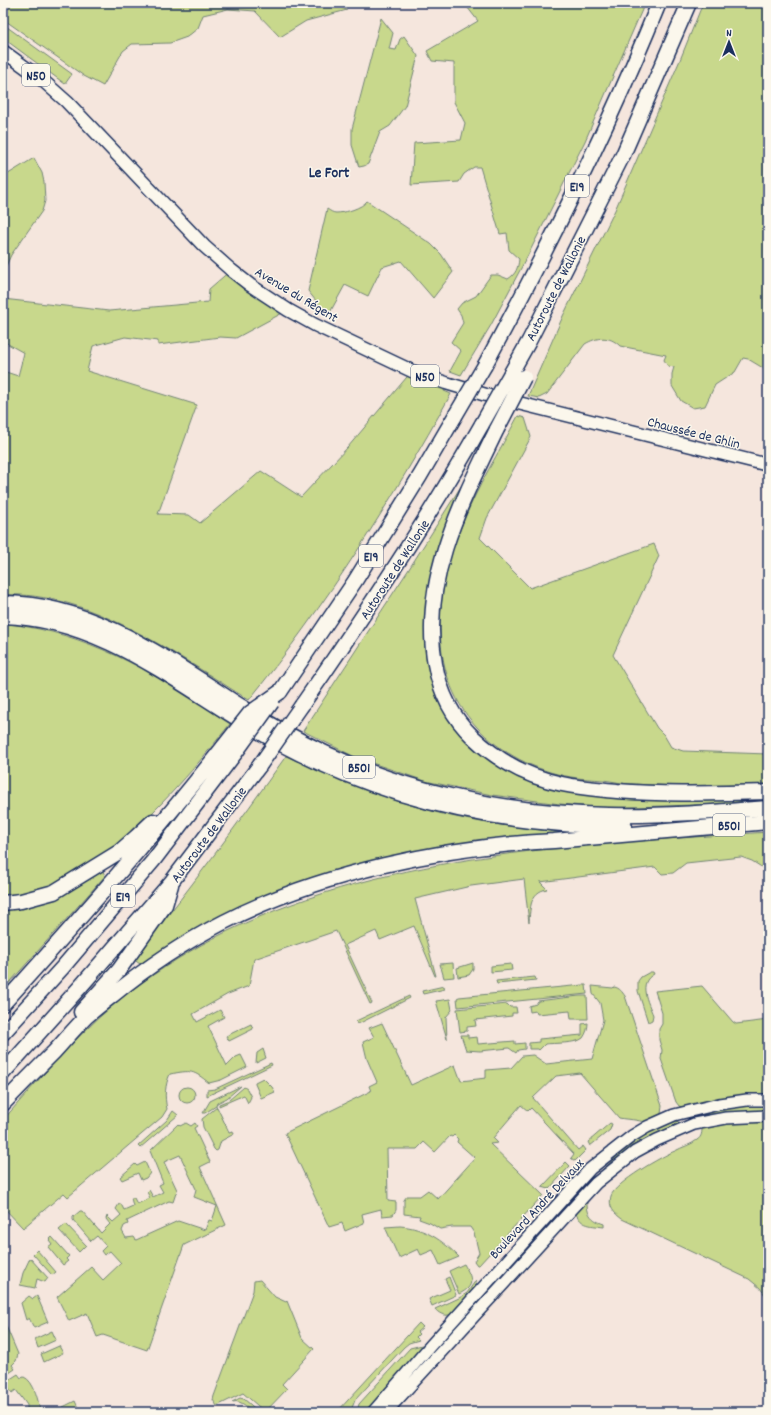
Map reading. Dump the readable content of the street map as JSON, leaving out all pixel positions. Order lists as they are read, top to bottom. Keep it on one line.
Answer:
{"streets":{"highway":["E19","Autoroute de Wallonie","B501"],"main road":["N50","Avenue du Régent","Chaussée de Ghlin"],"street":["Boulevard André Delvaux"]},"crossings":[["Avenue du Régent","Chaussée de Ghlin"]],"districts":["Le Fort"],"north":"top"}
